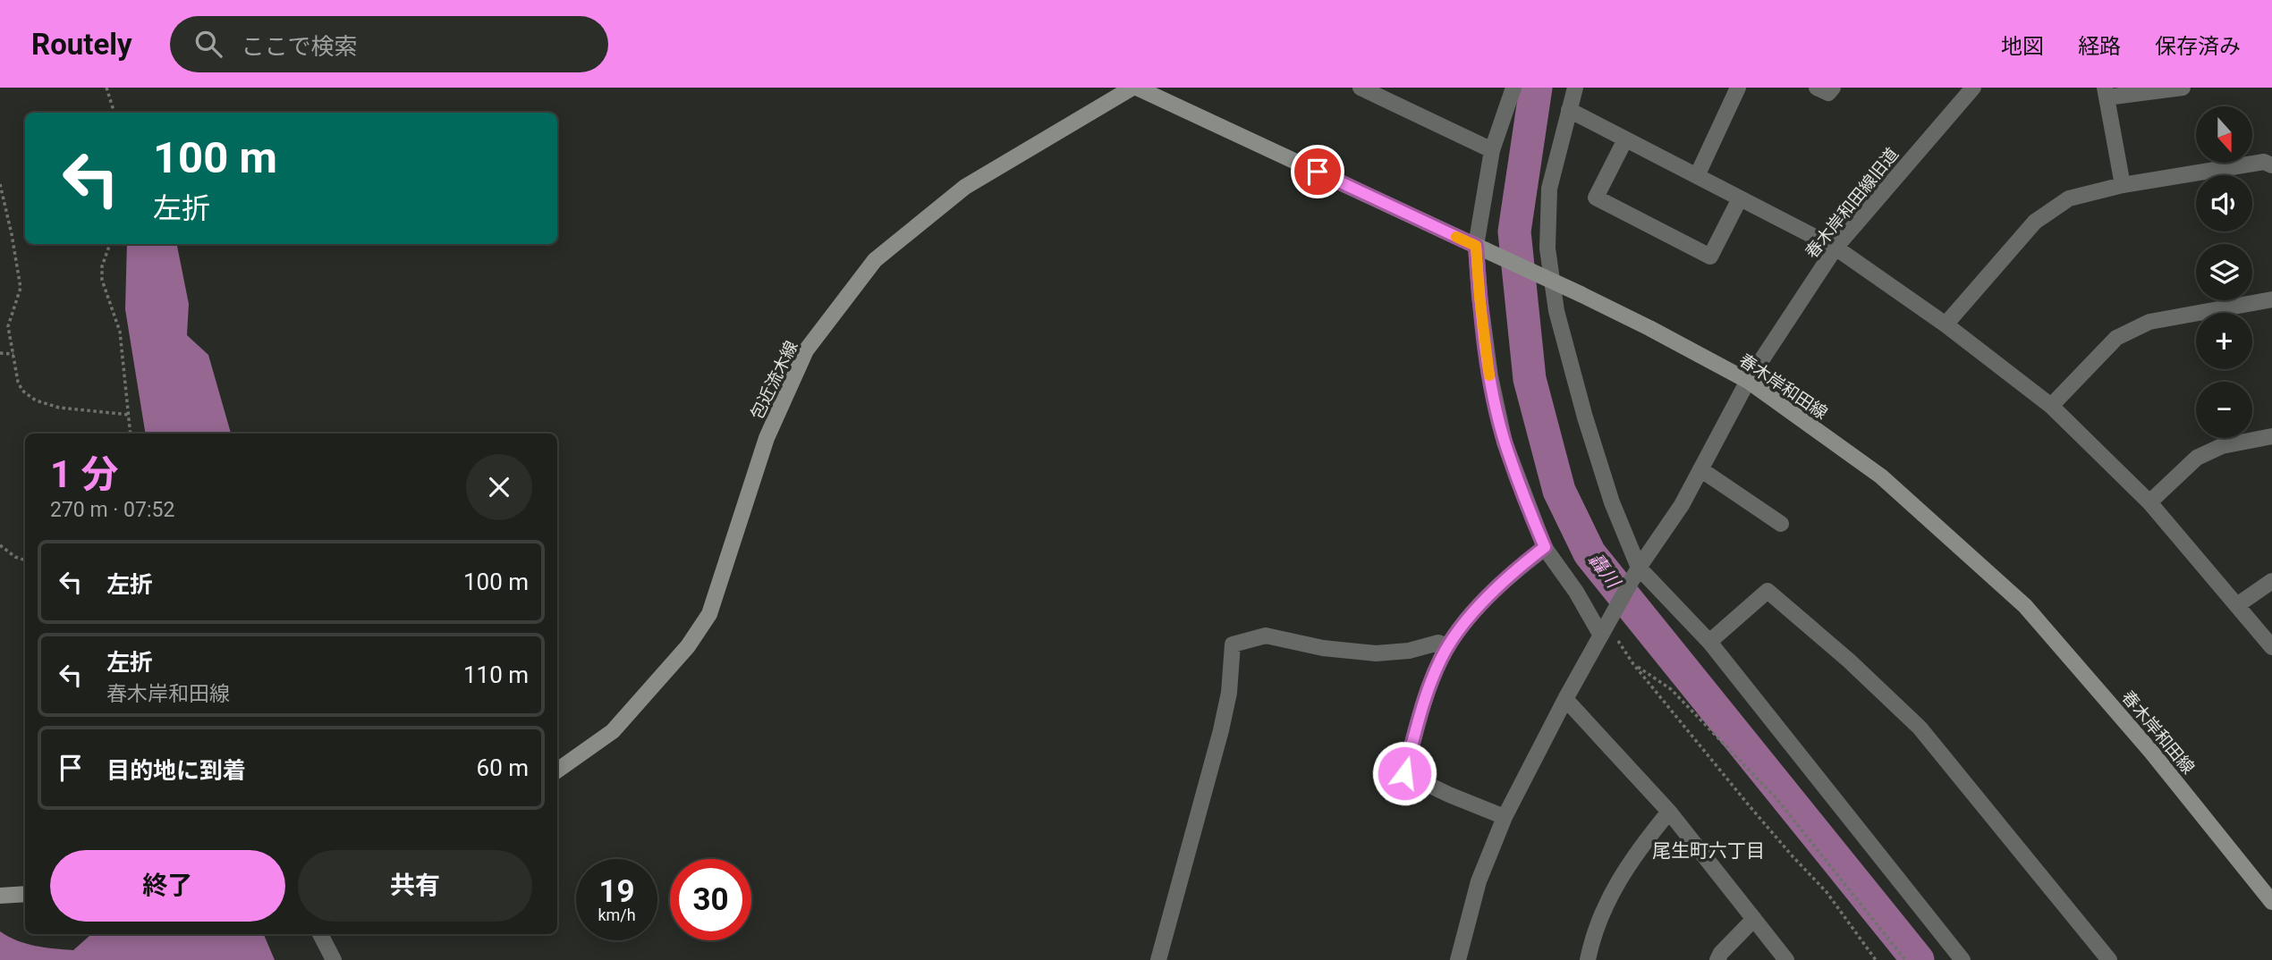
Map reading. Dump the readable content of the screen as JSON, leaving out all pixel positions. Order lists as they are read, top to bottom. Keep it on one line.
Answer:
{"streets":{"main road":["包近流木線","春木岸和田線"],"street":["春木岸和田線旧道"]},"crossings":[["春木岸和田線旧道","春木岸和田線"],["包近流木線","春木岸和田線"]],"districts":["尾生町六丁目"],"water":["轟川"],"north":"bottom","page":{"header":"Routely","search":"ここで検索","nav":["地図","経路","保存済み"],"map_buttons":["+","−"],"turn":["100 m","左折"],"heading":["1 分","270 m · 07:52"],"list":[{"name":"左折","value":"100 m"},{"name":"左折","note":"春木岸和田線","value":"110 m"},{"name":"目的地に到着","value":"60 m"}],"buttons":["終了","共有"],"speed":"19 km/h","limit":"30"}}
